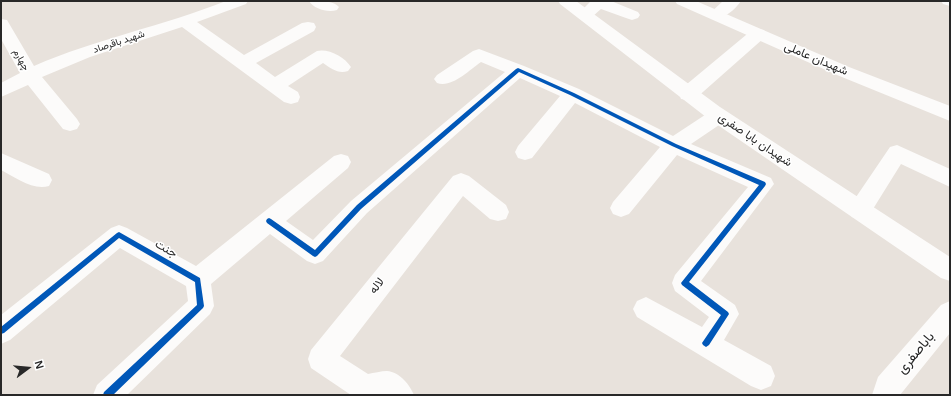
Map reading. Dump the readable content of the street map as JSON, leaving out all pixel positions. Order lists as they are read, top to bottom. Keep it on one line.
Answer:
{"streets":{"street":["شهید باقرصاد","شهیدان عاملی","چهارم","شهیدان بابا صفری","جنت","لاله","باباصفری"]},"crossings":[["شهید باقرصاد","چهارم"]],"north":"right"}
